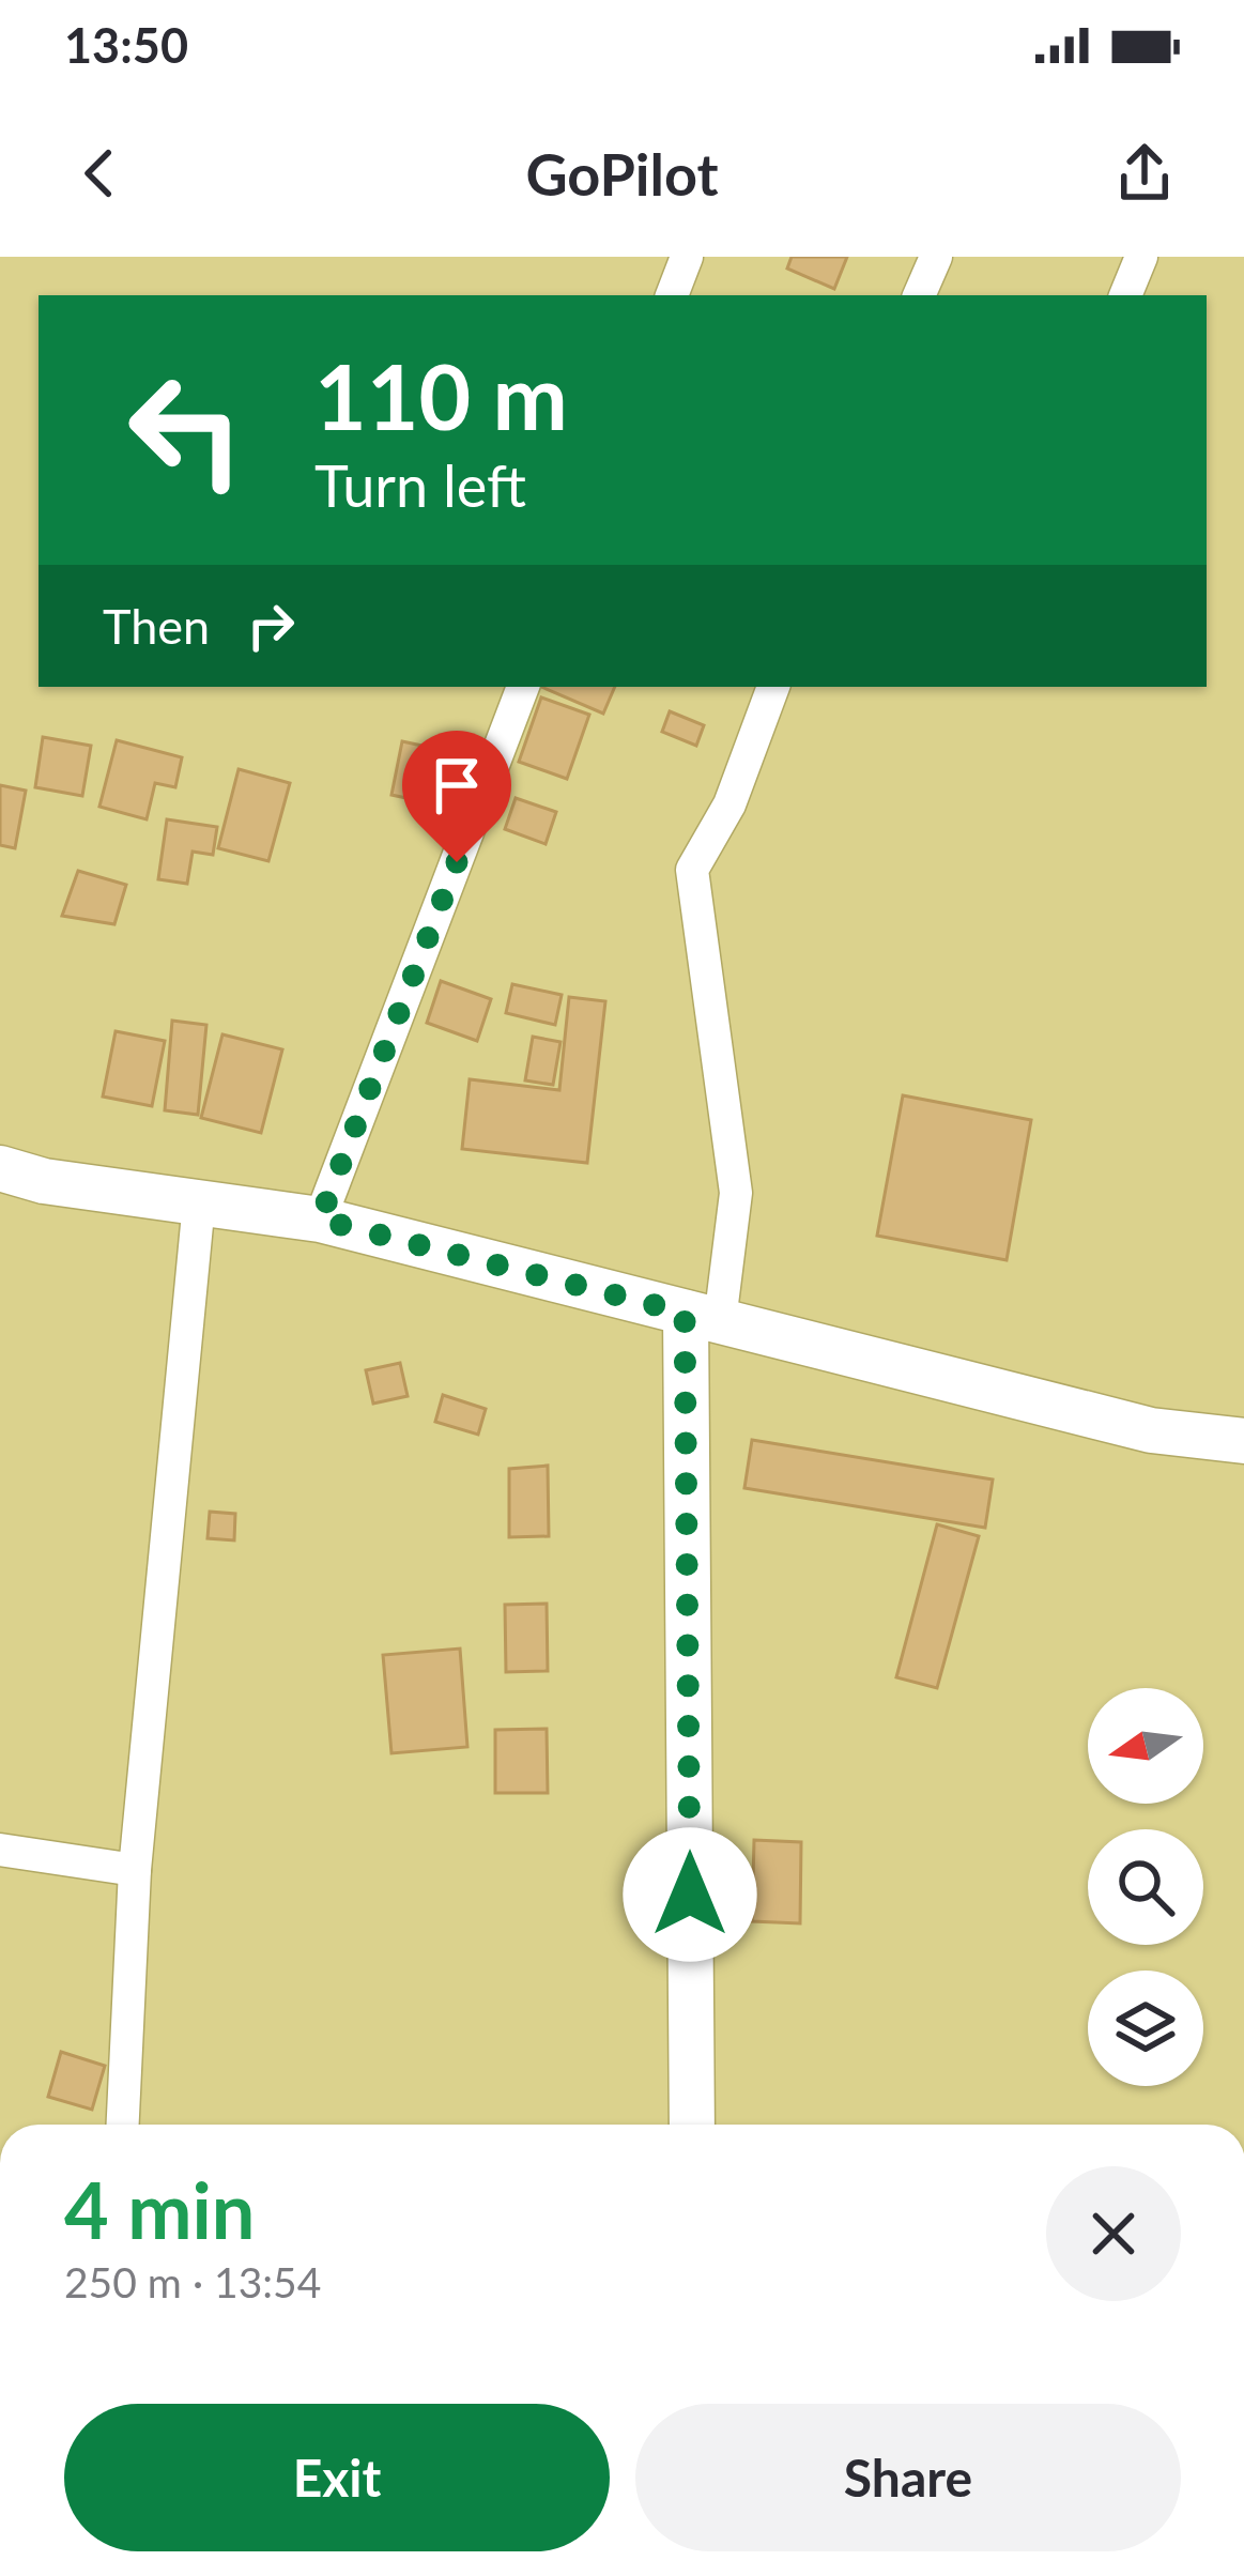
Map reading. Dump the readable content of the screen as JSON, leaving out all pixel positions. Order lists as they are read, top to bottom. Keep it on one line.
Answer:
{"north":"left","page":{"status":"13:50","header":"GoPilot","turn":["110 m","Turn left"],"then":"Then","heading":["4 min","250 m · 13:54"],"buttons":["Exit","Share"]}}
